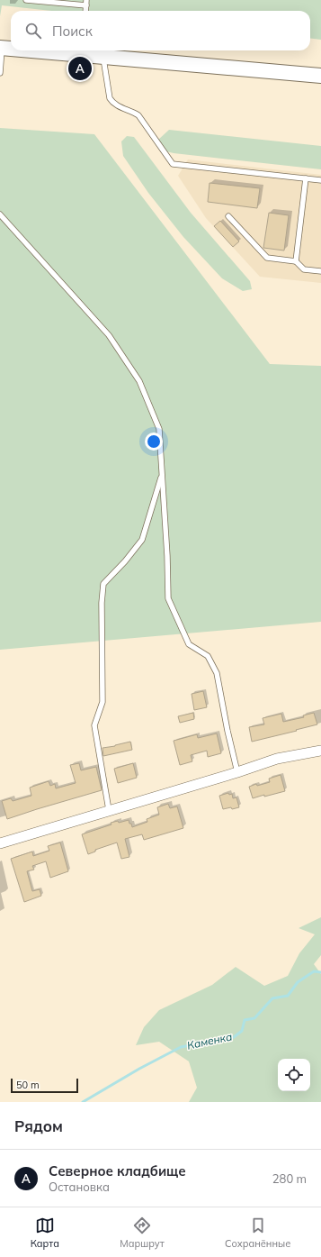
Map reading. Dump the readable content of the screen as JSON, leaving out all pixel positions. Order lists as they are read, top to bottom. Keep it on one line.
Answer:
{"water":["Каменка"],"scale_bar":"50 m","page":{"search":"Поиск","pins":"A","scale":"50 m","heading":"Рядом","list":[{"mark":"A","name":"Северное кладбище","note":"Остановка","value":"280 m"}],"nav":["Карта","Маршрут","Сохранённые"]}}
